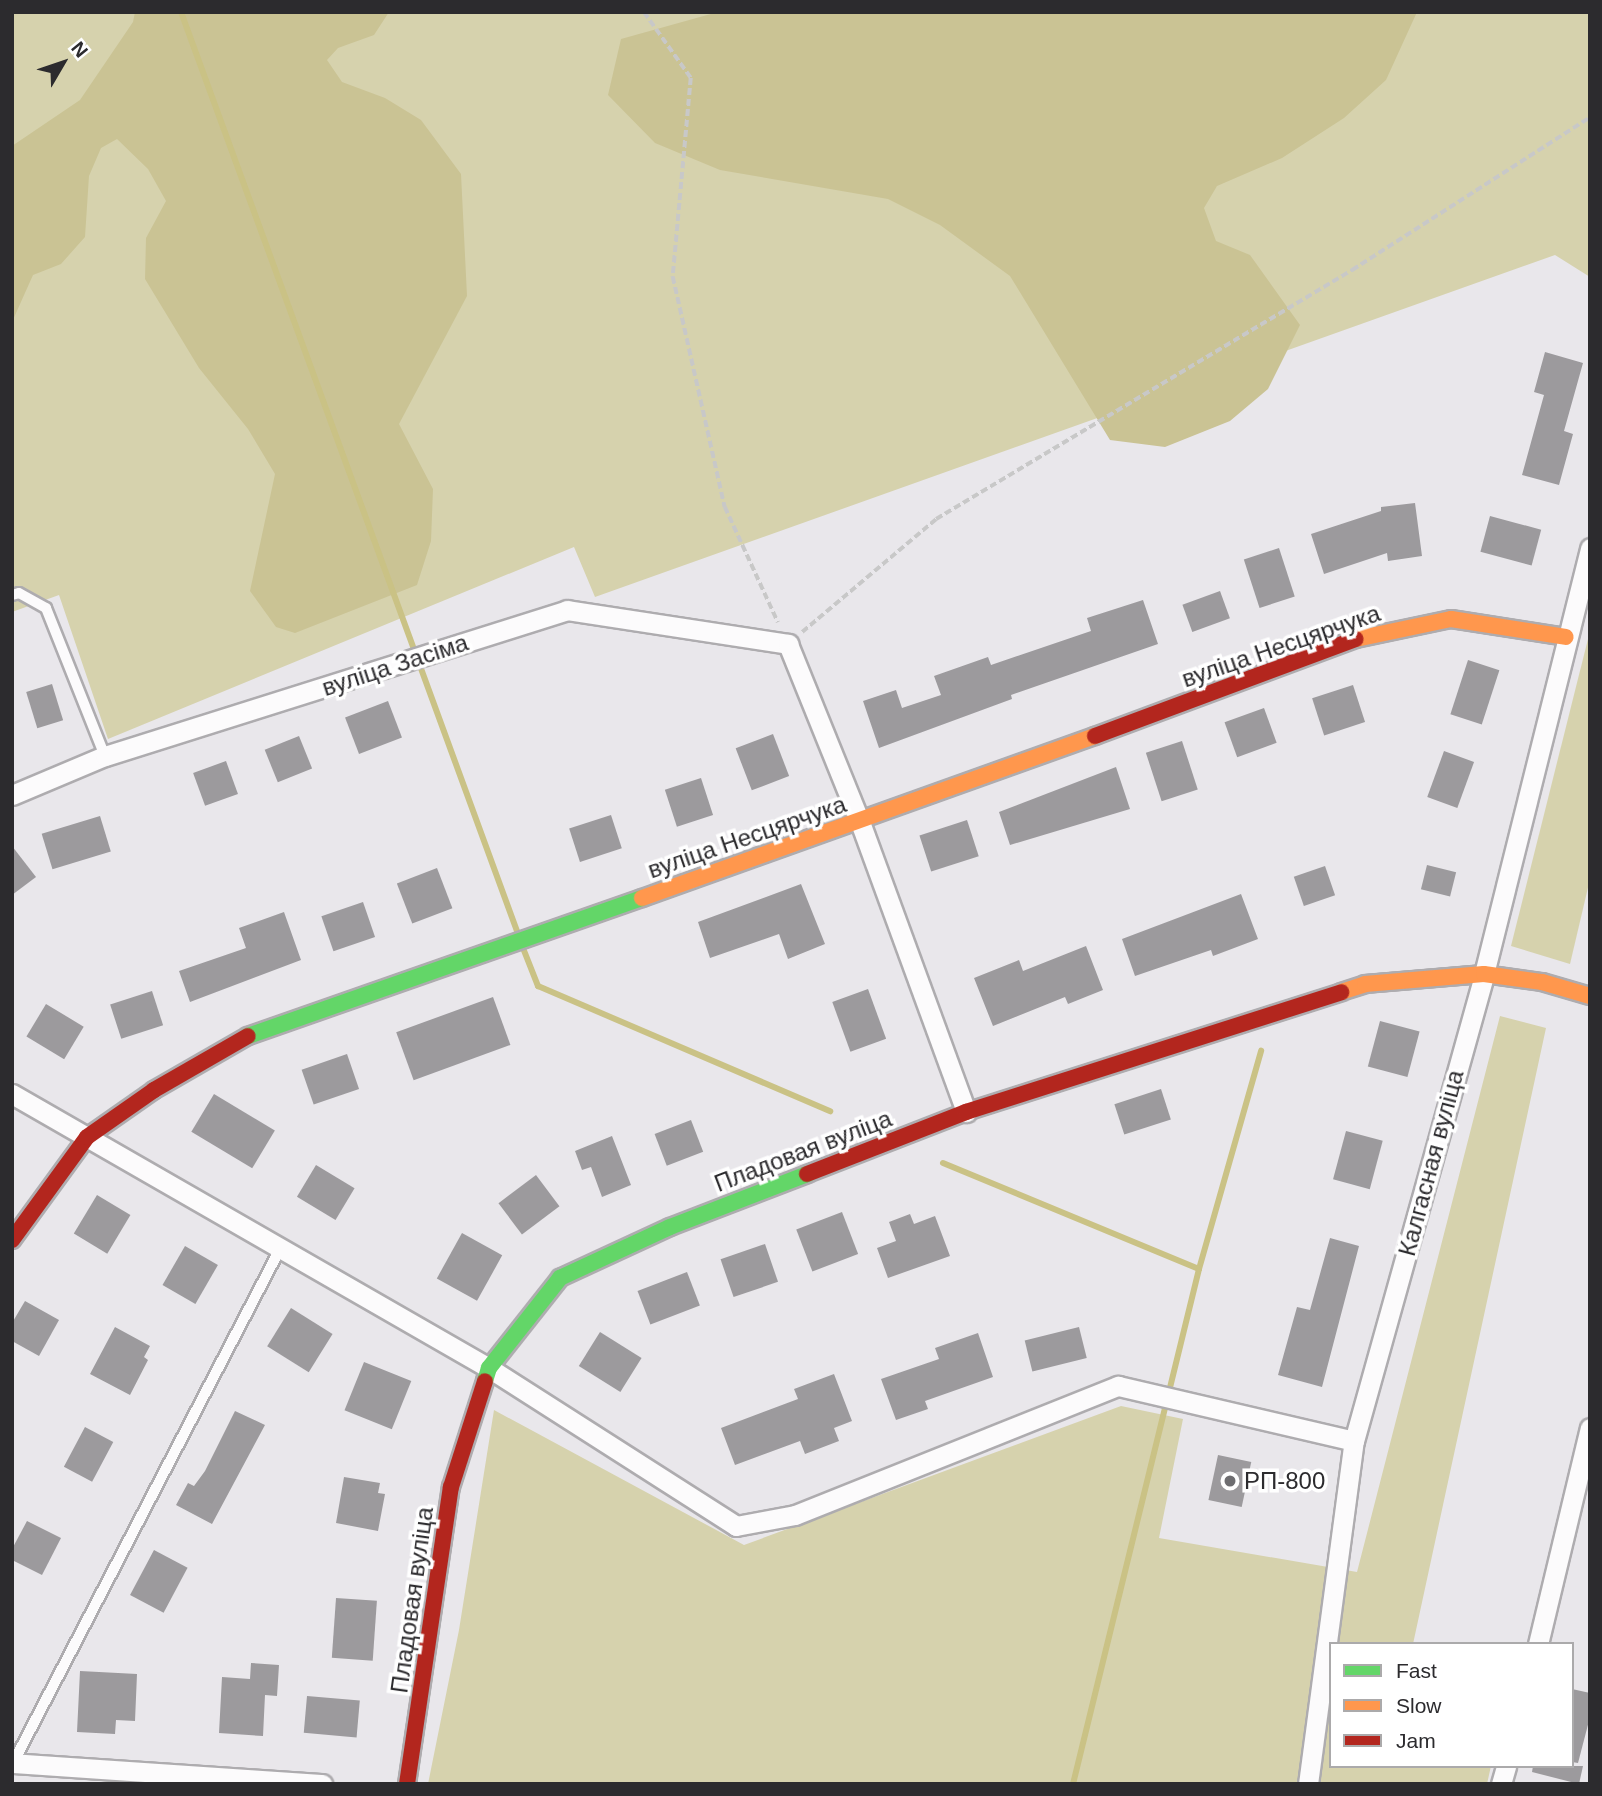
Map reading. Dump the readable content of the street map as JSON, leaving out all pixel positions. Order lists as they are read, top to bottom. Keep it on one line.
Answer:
{"streets":{"street":["вуліца Несцярчука","вуліца Засіма","Пладовая вуліца","Калгасная вуліца"]},"crossings":[["вуліца Несцярчука","Калгасная вуліца"],["Пладовая вуліца","Калгасная вуліца"]],"places":["РП-800"],"legend":["Fast","Slow","Jam"],"north":"top right"}
